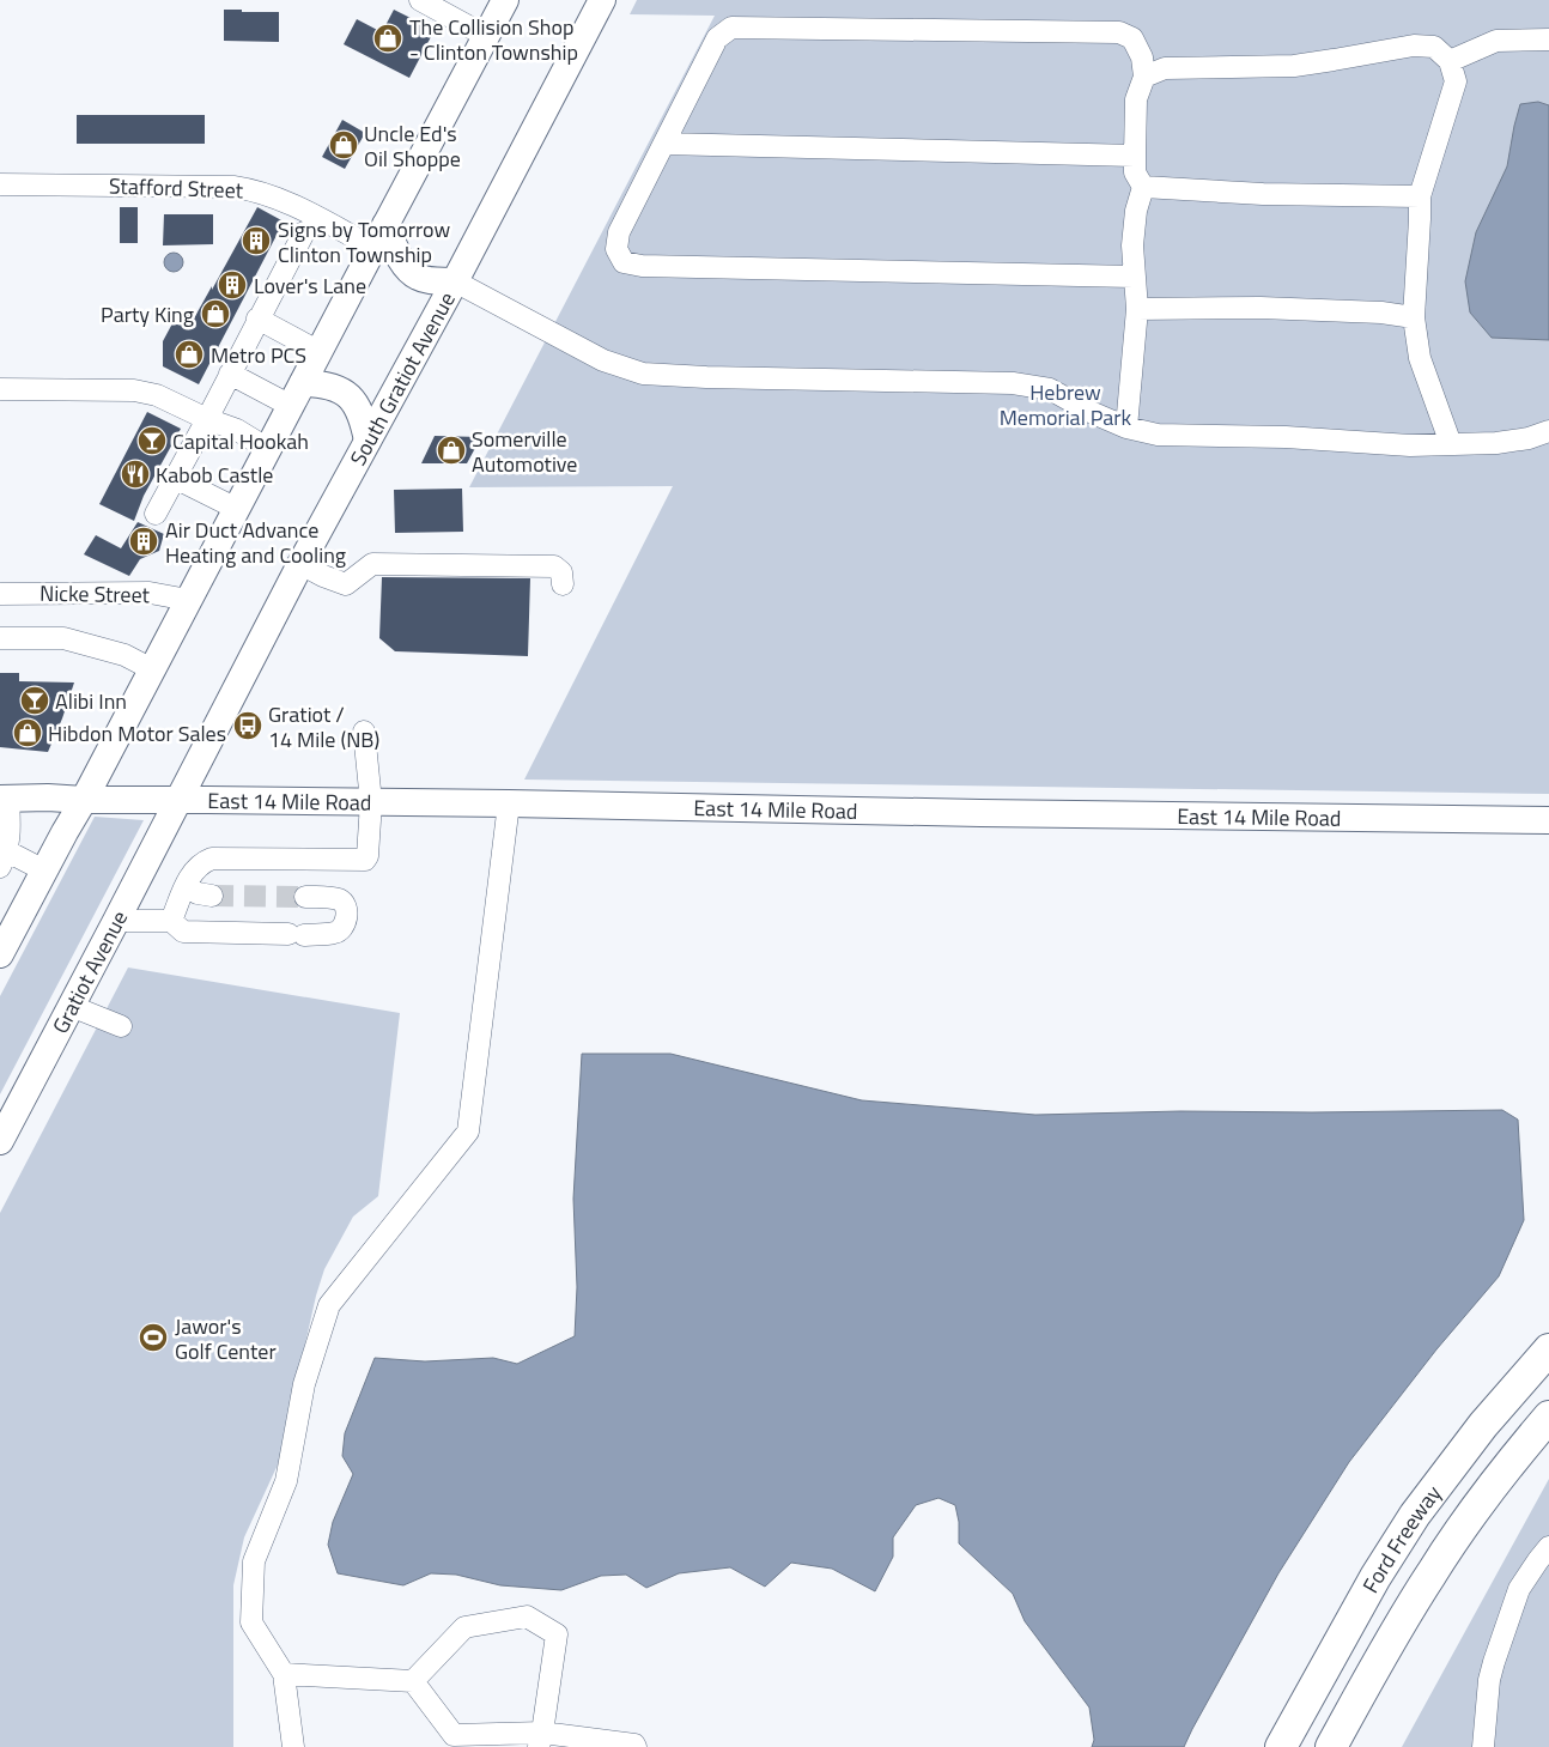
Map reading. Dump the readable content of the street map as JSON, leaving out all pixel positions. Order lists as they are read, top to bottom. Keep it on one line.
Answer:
{"streets":{"highway":["Ford Freeway"],"main road":["South Gratiot Avenue","East 14 Mile Road","Gratiot Avenue"],"street":["Stafford Street","Nicke Street"]},"crossings":[["East 14 Mile Road","Gratiot Avenue"]],"parks":["Hebrew Memorial Park"],"places":{"shop":["The Collision Shop - Clinton Township","Uncle Ed's Oil Shoppe","Party King","Metro PCS","Somerville Automotive","Hibdon Motor Sales"],"building":["Signs by Tomorrow Clinton Township","Lover's Lane","Air Duct Advance Heating and Cooling"],"bar":["Capital Hookah","Alibi Inn"],"restaurant":["Kabob Castle"],"bus stop":["Gratiot / 14 Mile (NB)"],"sports":["Jawor's Golf Center"]}}
